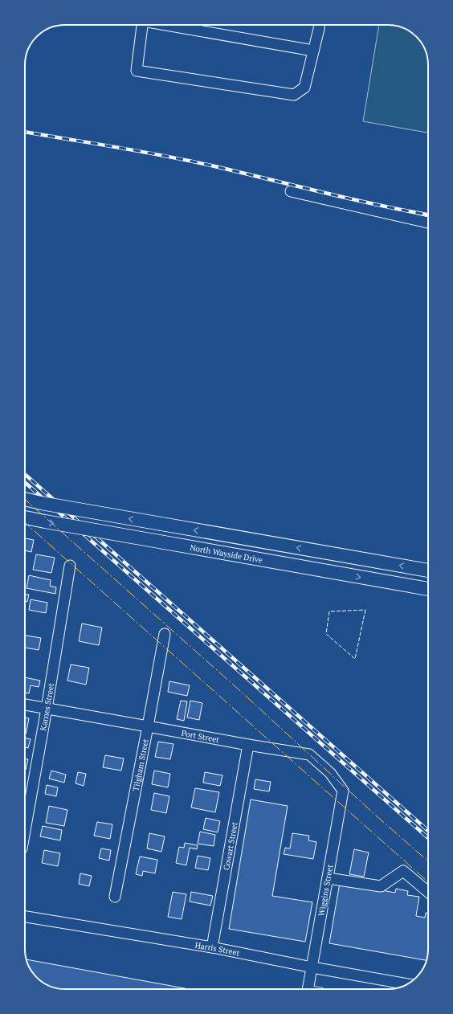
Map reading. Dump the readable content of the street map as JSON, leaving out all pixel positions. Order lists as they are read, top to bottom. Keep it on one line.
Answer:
{"streets":{"main road":["North Wayside Drive"],"street":["Karnes Street","Port Street","Tilgham Street","Cowart Street","Wiggins Street","Harris Street"]},"crossings":[["Karnes Street","Port Street"],["Port Street","Tilgham Street"],["Port Street","Cowart Street"],["Port Street","Wiggins Street"],["Cowart Street","Harris Street"],["Wiggins Street","Harris Street"]]}
